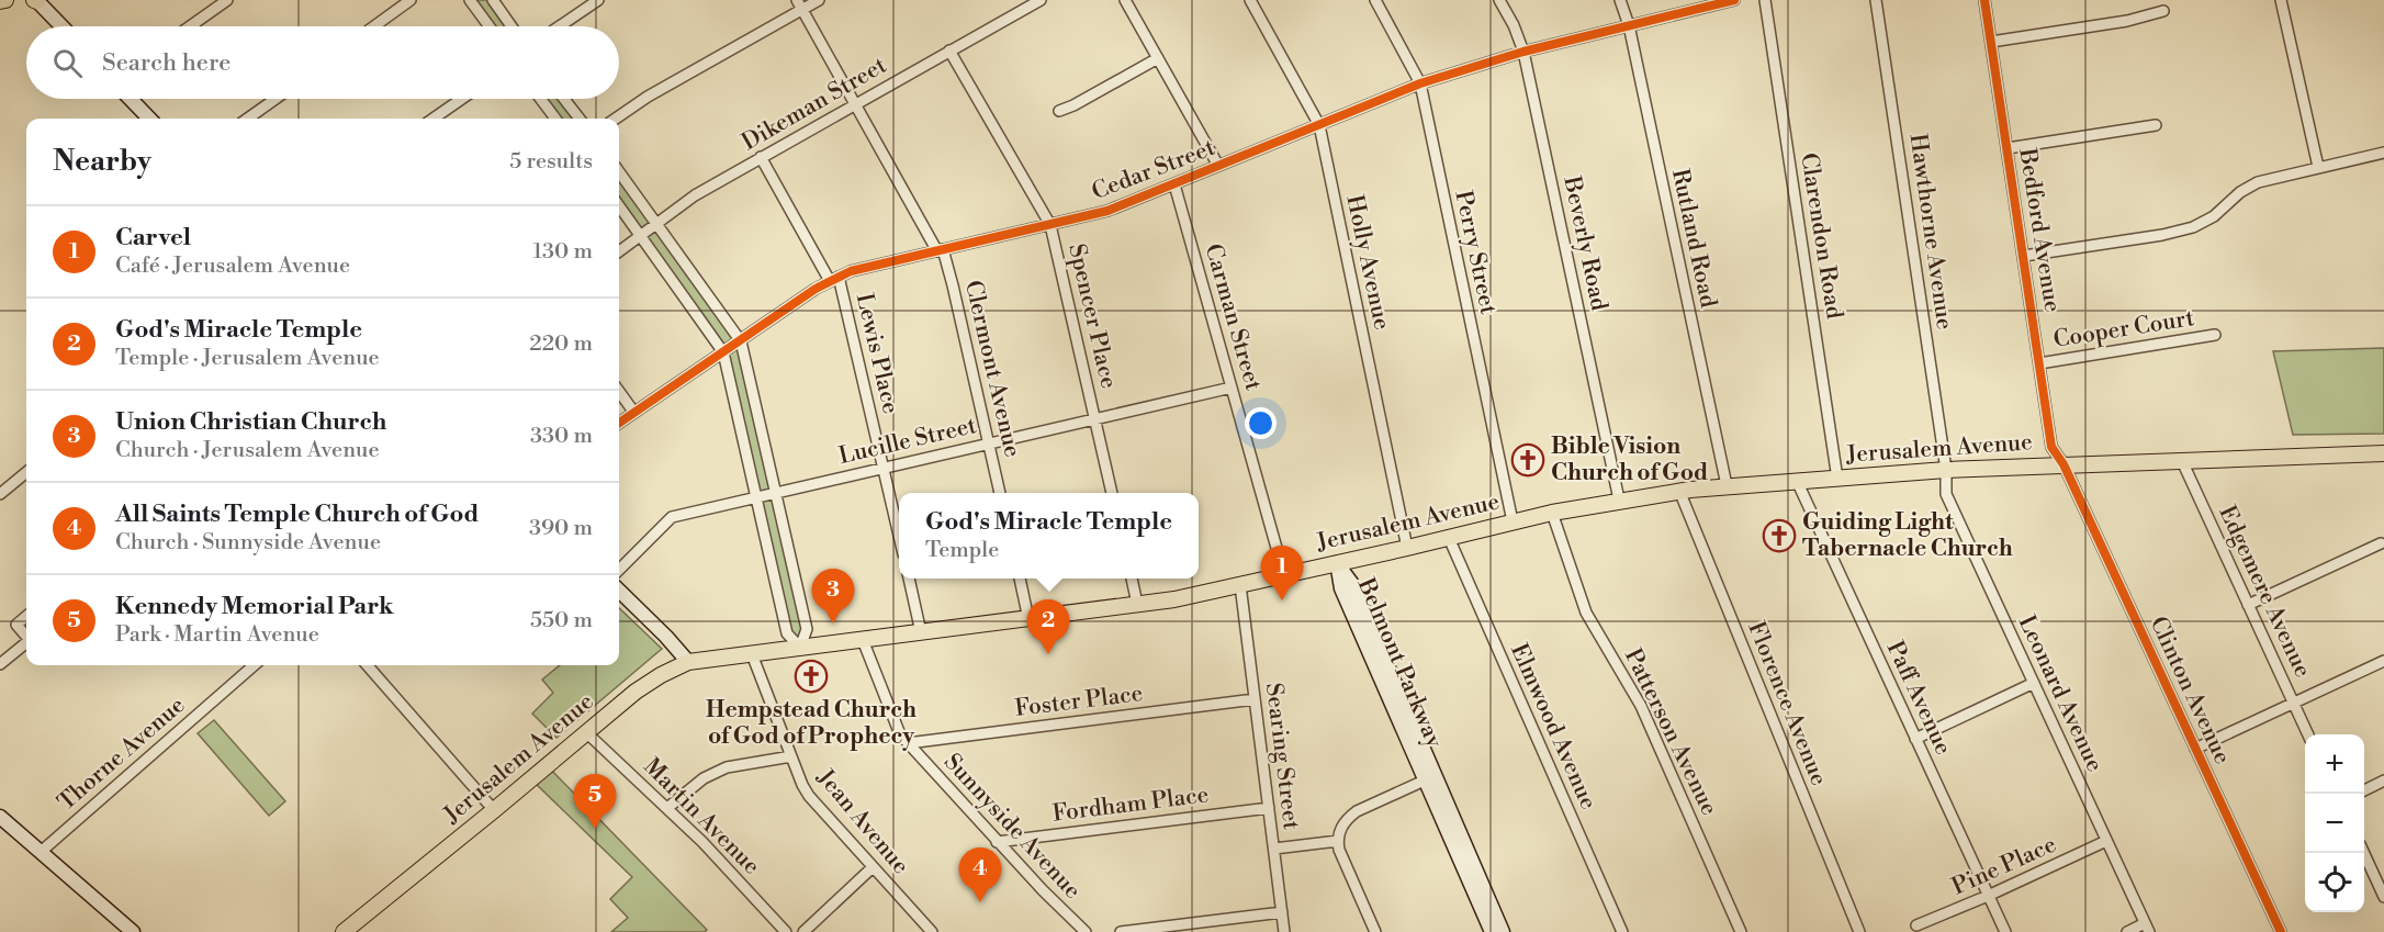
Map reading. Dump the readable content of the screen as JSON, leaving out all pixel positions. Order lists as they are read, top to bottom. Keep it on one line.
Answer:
{"streets":{"main road":["Jerusalem Avenue"],"street":["Dikeman Street","Cedar Street","Bedford Avenue","Hawthorne Avenue","Clarendon Road","Rutland Road","Beverly Road","Perry Street","Holly Avenue","Spencer Place","Carman Street","Cooper Court","Lewis Place","Clermont Avenue","Lucille Street","Edgemere Avenue","Belmont Parkway","Clinton Avenue","Leonard Avenue","Paff Avenue","Foster Place","Florence Avenue","Elmwood Avenue","Patterson Avenue","Thorne Avenue","Searing Street","Fordham Place","Martin Avenue","Jean Avenue","Sunnyside Avenue","Pine Place"]},"crossings":[["Dikeman Street","Spencer Place"],["Dikeman Street","Lewis Place"],["Dikeman Street","Clermont Avenue"],["Cedar Street","Rutland Road"],["Cedar Street","Beverly Road"],["Cedar Street","Perry Street"],["Cedar Street","Holly Avenue"],["Cedar Street","Spencer Place"],["Cedar Street","Carman Street"],["Cedar Street","Lewis Place"],["Cedar Street","Clermont Avenue"],["Bedford Avenue","Cooper Court"],["Bedford Avenue","Jerusalem Avenue"],["Bedford Avenue","Clinton Avenue"],["Hawthorne Avenue","Jerusalem Avenue"],["Hawthorne Avenue","Leonard Avenue"],["Clarendon Road","Jerusalem Avenue"],["Rutland Road","Jerusalem Avenue"],["Beverly Road","Jerusalem Avenue"],["Perry Street","Jerusalem Avenue"],["Holly Avenue","Jerusalem Avenue"],["Spencer Place","Lucille Street"],["Carman Street","Lucille Street"],["Carman Street","Jerusalem Avenue"],["Lewis Place","Lucille Street"],["Clermont Avenue","Lucille Street"],["Jerusalem Avenue","Edgemere Avenue"],["Jerusalem Avenue","Belmont Parkway"],["Jerusalem Avenue","Clinton Avenue"],["Jerusalem Avenue","Leonard Avenue"],["Jerusalem Avenue","Paff Avenue"],["Jerusalem Avenue","Florence Avenue"],["Jerusalem Avenue","Elmwood Avenue"],["Jerusalem Avenue","Patterson Avenue"],["Jerusalem Avenue","Searing Street"],["Jerusalem Avenue","Martin Avenue"],["Jerusalem Avenue","Jean Avenue"],["Jerusalem Avenue","Sunnyside Avenue"],["Leonard Avenue","Pine Place"],["Paff Avenue","Pine Place"],["Foster Place","Searing Street"],["Foster Place","Sunnyside Avenue"],["Searing Street","Fordham Place"],["Fordham Place","Sunnyside Avenue"]],"places":{"church":["Bible Vision Church of God","Guiding Light Tabernacle Church","Hempstead Church of God of Prophecy"]},"page":{"search":"Search here","heading":["Nearby","5 results"],"list":[{"mark":"1","name":"Carvel","note":"Café · Jerusalem Avenue","value":"130 m"},{"mark":"2","name":"God's Miracle Temple","note":"Temple · Jerusalem Avenue","value":"220 m"},{"mark":"3","name":"Union Christian Church","note":"Church · Jerusalem Avenue","value":"330 m"},{"mark":"4","name":"All Saints Temple Church of God","note":"Church · Sunnyside Avenue","value":"390 m"},{"mark":"5","name":"Kennedy Memorial Park","note":"Park · Martin Avenue","value":"550 m"}],"popup":["God's Miracle Temple","Temple"],"pins":["1","3","2","5","4"],"map_buttons":["+","−"]}}
